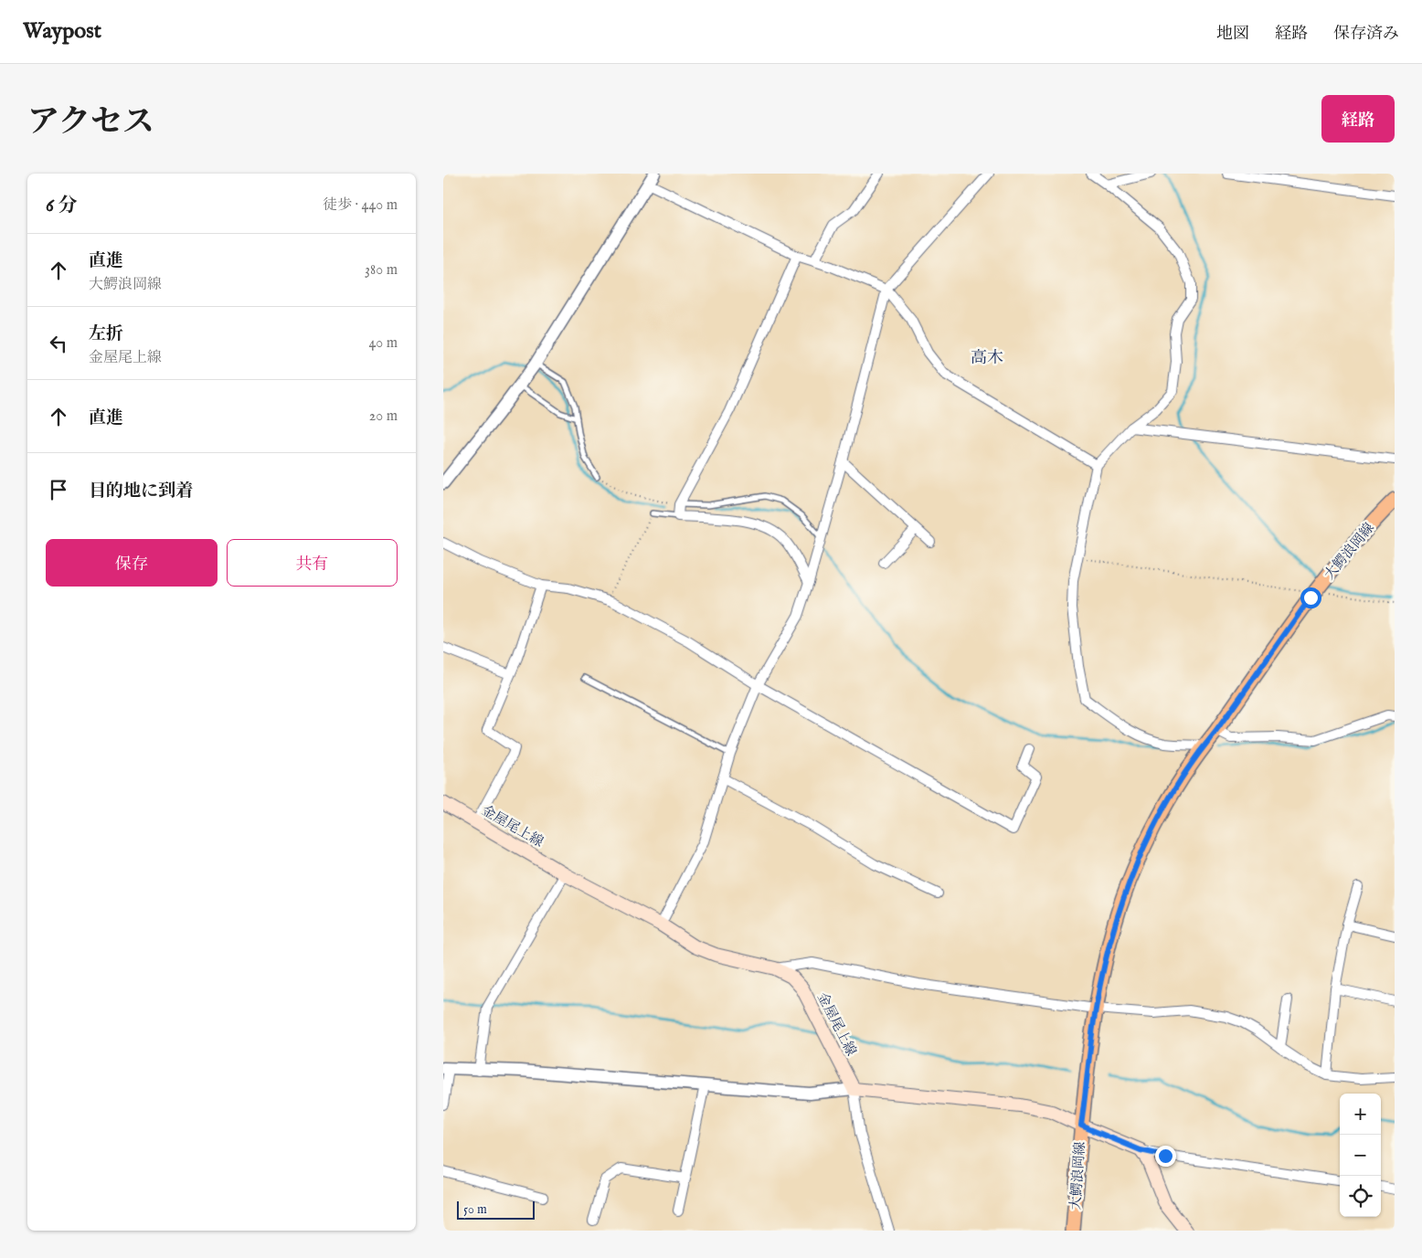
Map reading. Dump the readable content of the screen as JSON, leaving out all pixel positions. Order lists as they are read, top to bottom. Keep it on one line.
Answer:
{"streets":{"main road":["大鰐浪岡線","金屋尾上線"]},"districts":["高木"],"scale_bar":"50 m","page":{"header":"Waypost","nav":["地図","経路","保存済み"],"title":"アクセス","buttons":["経路",["保存","共有"]],"heading":["6 分","徒歩 · 440 m"],"list":[["直進","大鰐浪岡線","380 m"],["左折","金屋尾上線","40 m"],["直進","20 m"],"目的地に到着"],"map_buttons":["+","−"],"scale":"50 m"}}
